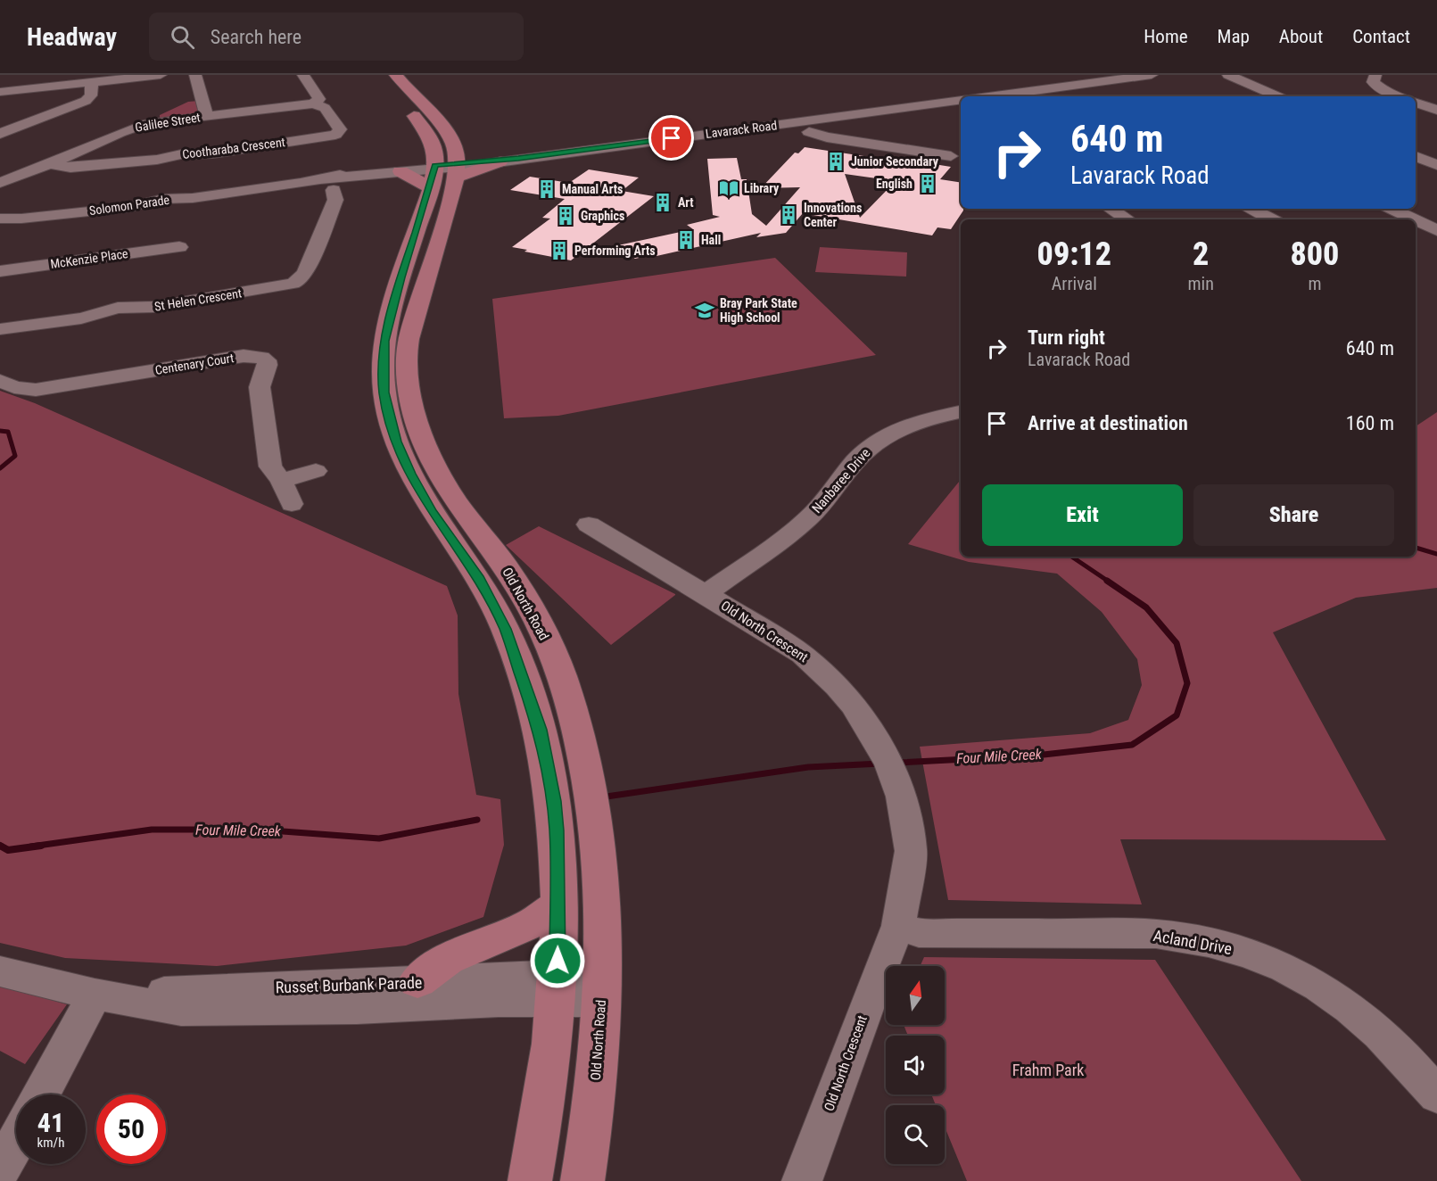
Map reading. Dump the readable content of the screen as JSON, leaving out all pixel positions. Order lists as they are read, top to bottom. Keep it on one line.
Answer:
{"streets":{"main road":["Old North Road"],"street":["Galilee Street","Lavarack Road","Cootharaba Crescent","Solomon Parade","McKenzie Place","St Helen Crescent","Centenary Court","Nanbaree Drive","Old North Crescent","Acland Drive","Russet Burbank Parade"]},"crossings":[["Galilee Street","Cootharaba Crescent"],["Solomon Parade","St Helen Crescent"],["Solomon Parade","Old North Road"],["Nanbaree Drive","Old North Crescent"],["Old North Road","Russet Burbank Parade"],["Old North Crescent","Acland Drive"]],"water":["Four Mile Creek"],"parks":["Frahm Park"],"places":{"building":["Junior Secondary","English","Manual Arts","Art","Innovations Center","Graphics","Hall","Performing Arts"],"library":["Library"],"school or university":["Bray Park State High School"]},"north":"top","page":{"header":"Headway","search":"Search here","nav":["Home","Map","About","Contact"],"turn":["640 m","Lavarack Road"],"eta":["09:12","Arrival","2","min","800","m"],"list":[{"name":"Turn right","note":"Lavarack Road","value":"640 m"},{"name":"Arrive at destination","value":"160 m"}],"buttons":["Exit","Share"],"speed":"41 km/h","limit":"50"}}
